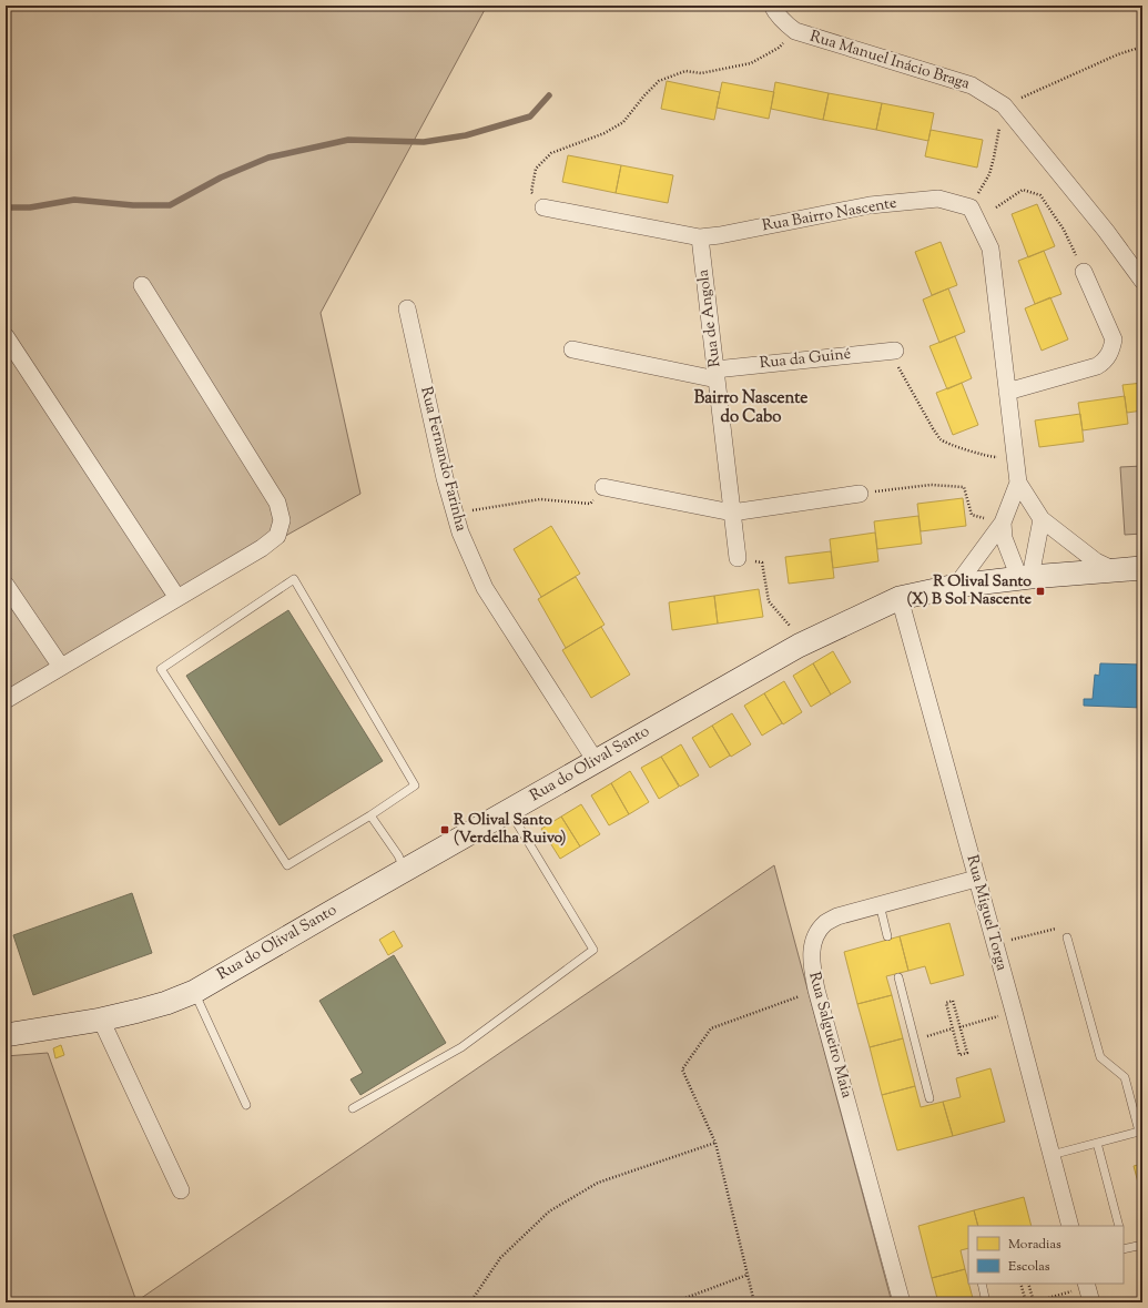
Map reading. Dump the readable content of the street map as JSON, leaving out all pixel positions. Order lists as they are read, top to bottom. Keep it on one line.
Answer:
{"streets":{"street":["Rua Manuel Inácio Braga","Rua Bairro Nascente","Rua de Angola","Rua da Guiné","Rua Fernando Farinha","Rua do Olival Santo","Rua Miguel Torga","Rua Salgueiro Maia"]},"crossings":[["Rua Bairro Nascente","Rua de Angola"],["Rua de Angola","Rua da Guiné"],["Rua Fernando Farinha","Rua do Olival Santo"],["Rua do Olival Santo","Rua Miguel Torga"],["Rua Miguel Torga","Rua Salgueiro Maia"]],"districts":["Bairro Nascente do Cabo"],"places":{"transit":["R Olival Santo (X) B Sol Nascente","R Olival Santo (Verdelha Ruivo)"]},"legend":["Moradias","Escolas"]}
